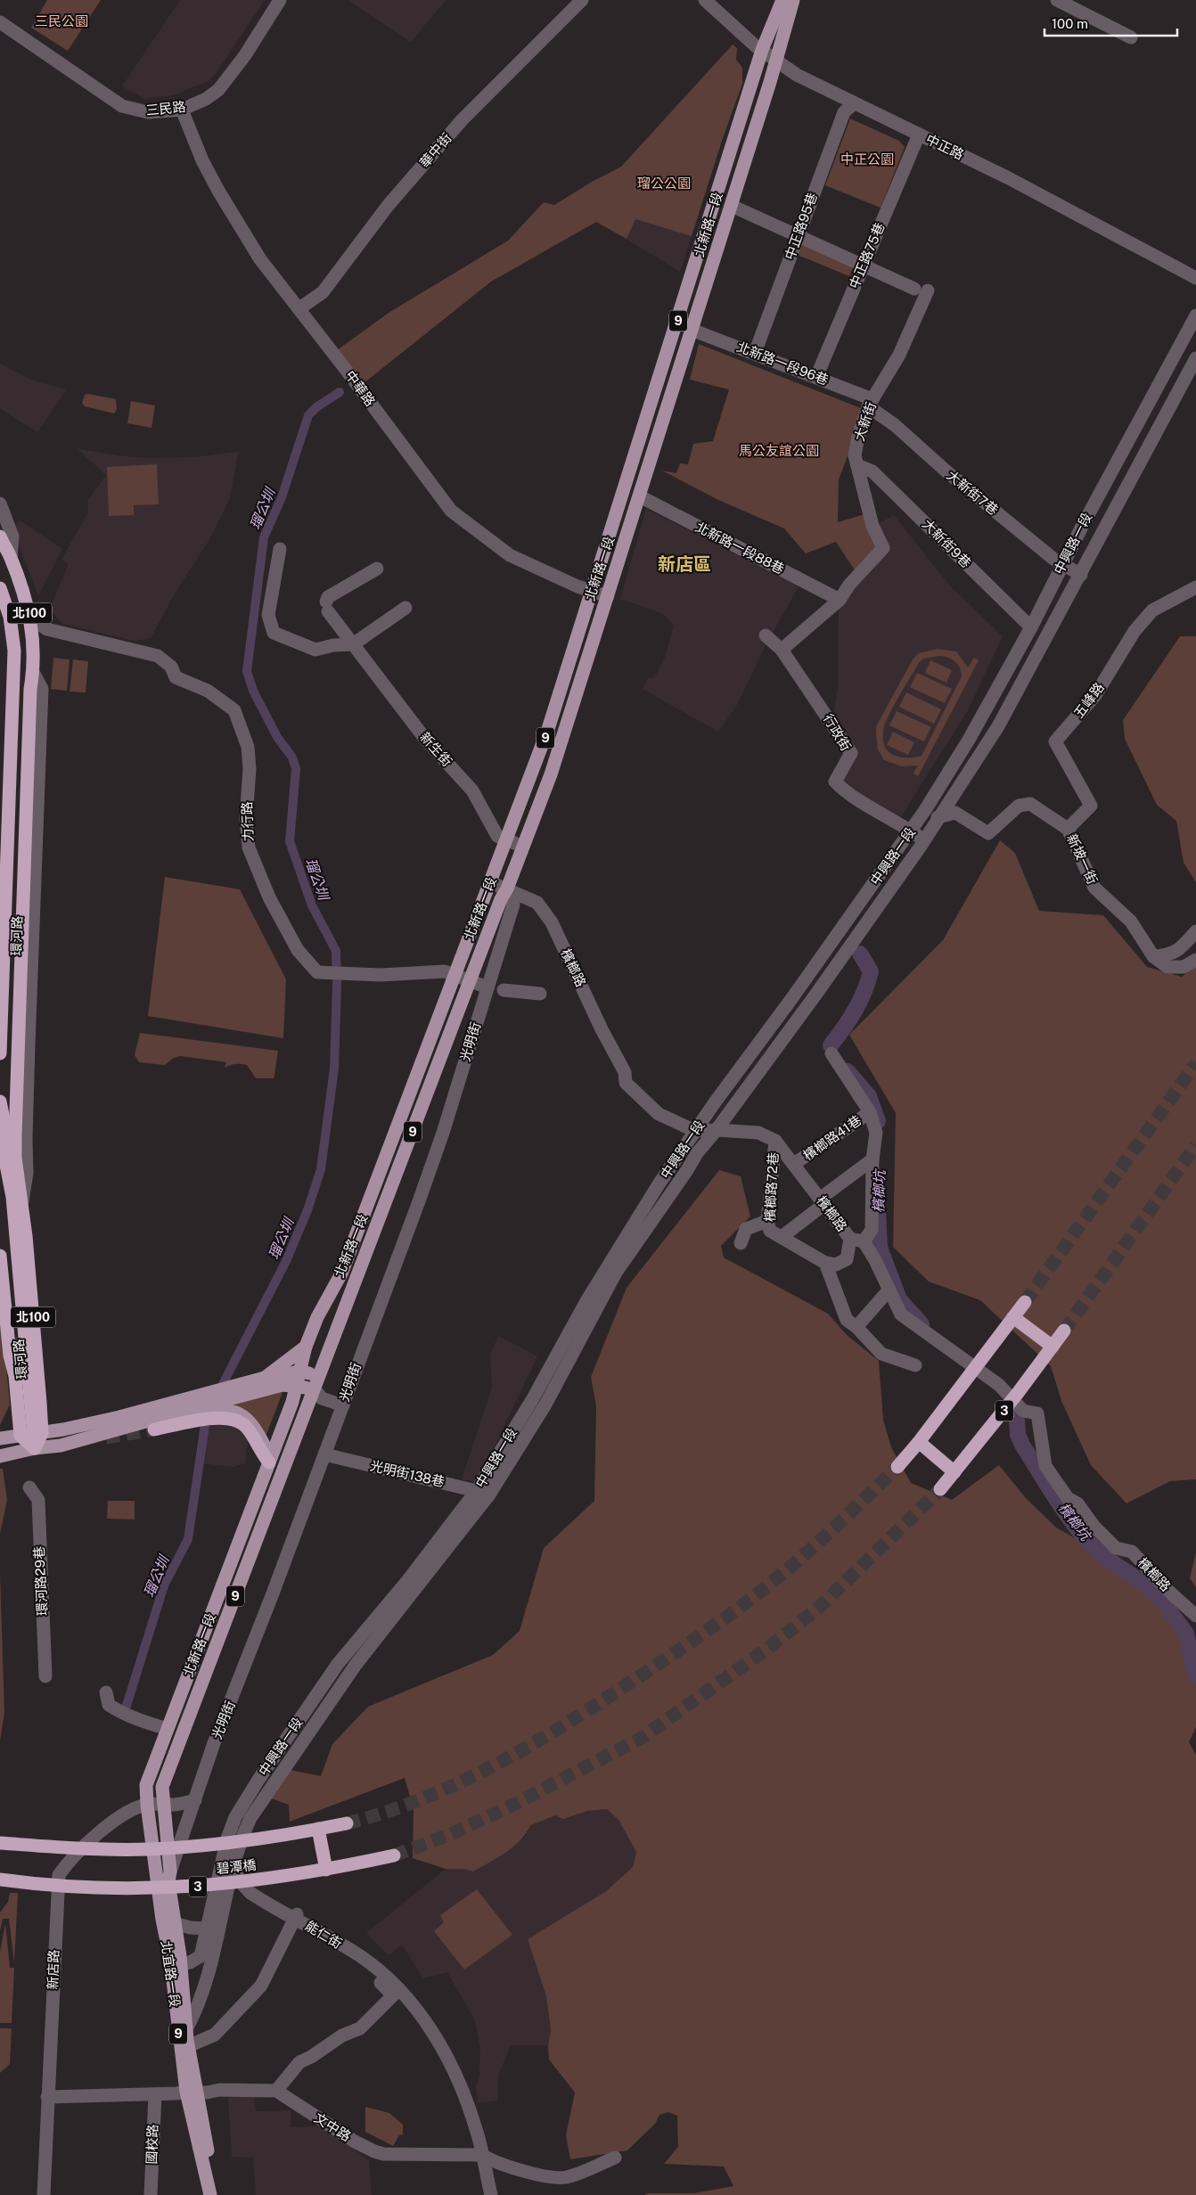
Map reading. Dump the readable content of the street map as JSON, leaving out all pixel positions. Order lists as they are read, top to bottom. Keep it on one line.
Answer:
{"streets":{"highway":["北100","環河路","3","碧潭橋"],"main road":["北新路一段","9","北宜路一段"],"street":["三民路","中正路","華中街","中正路95巷","中正路75巷","北新路一段96巷","中華路","大新街","大新街7巷","大新街9巷","中興路一段","北新路一段88巷","五峰路","行政街","新生街","力行路","新坡一街","檳榔路","光明街","檳榔路41巷","檳榔路72巷","光明街138巷","環河路29巷","能仁街","新店路","文中路","國校路"]},"crossings":[["三民路","中華路"],["中正路","北新路一段"],["中正路","中正路95巷"],["中正路","中正路75巷"],["華中街","中華路"],["北新路一段","北新路一段96巷"],["北新路一段","中華路"],["北新路一段","北新路一段88巷"],["北新路一段","新生街"],["北新路一段","力行路"],["北新路一段","檳榔路"],["北新路一段","光明街"],["北新路一段","新店路"],["北新路一段","北宜路一段"],["中正路95巷","北新路一段96巷"],["中正路75巷","北新路一段96巷"],["中正路75巷","大新街"],["北新路一段96巷","大新街"],["北新路一段96巷","大新街7巷"],["大新街","大新街7巷"],["大新街","大新街9巷"],["大新街","北新路一段88巷"],["大新街7巷","中興路一段"],["大新街9巷","中興路一段"],["中興路一段","行政街"],["中興路一段","新坡一街"],["中興路一段","檳榔路"],["中興路一段","光明街138巷"],["中興路一段","能仁街"],["中興路一段","北宜路一段"],["北100","環河路"],["五峰路","新坡一街"],["力行路","環河路"],["力行路","光明街"],["檳榔路","光明街"],["檳榔路","檳榔路41巷"],["檳榔路","檳榔路72巷"],["光明街","光明街138巷"],["光明街","新店路"],["光明街","北宜路一段"],["能仁街","文中路"],["新店路","北宜路一段"]],"districts":["新店區"],"water":["瑠公圳","檳榔坑"],"parks":["三民公園","中正公園","瑠公公園","馬公友誼公園"],"scale_bar":"100 m"}
